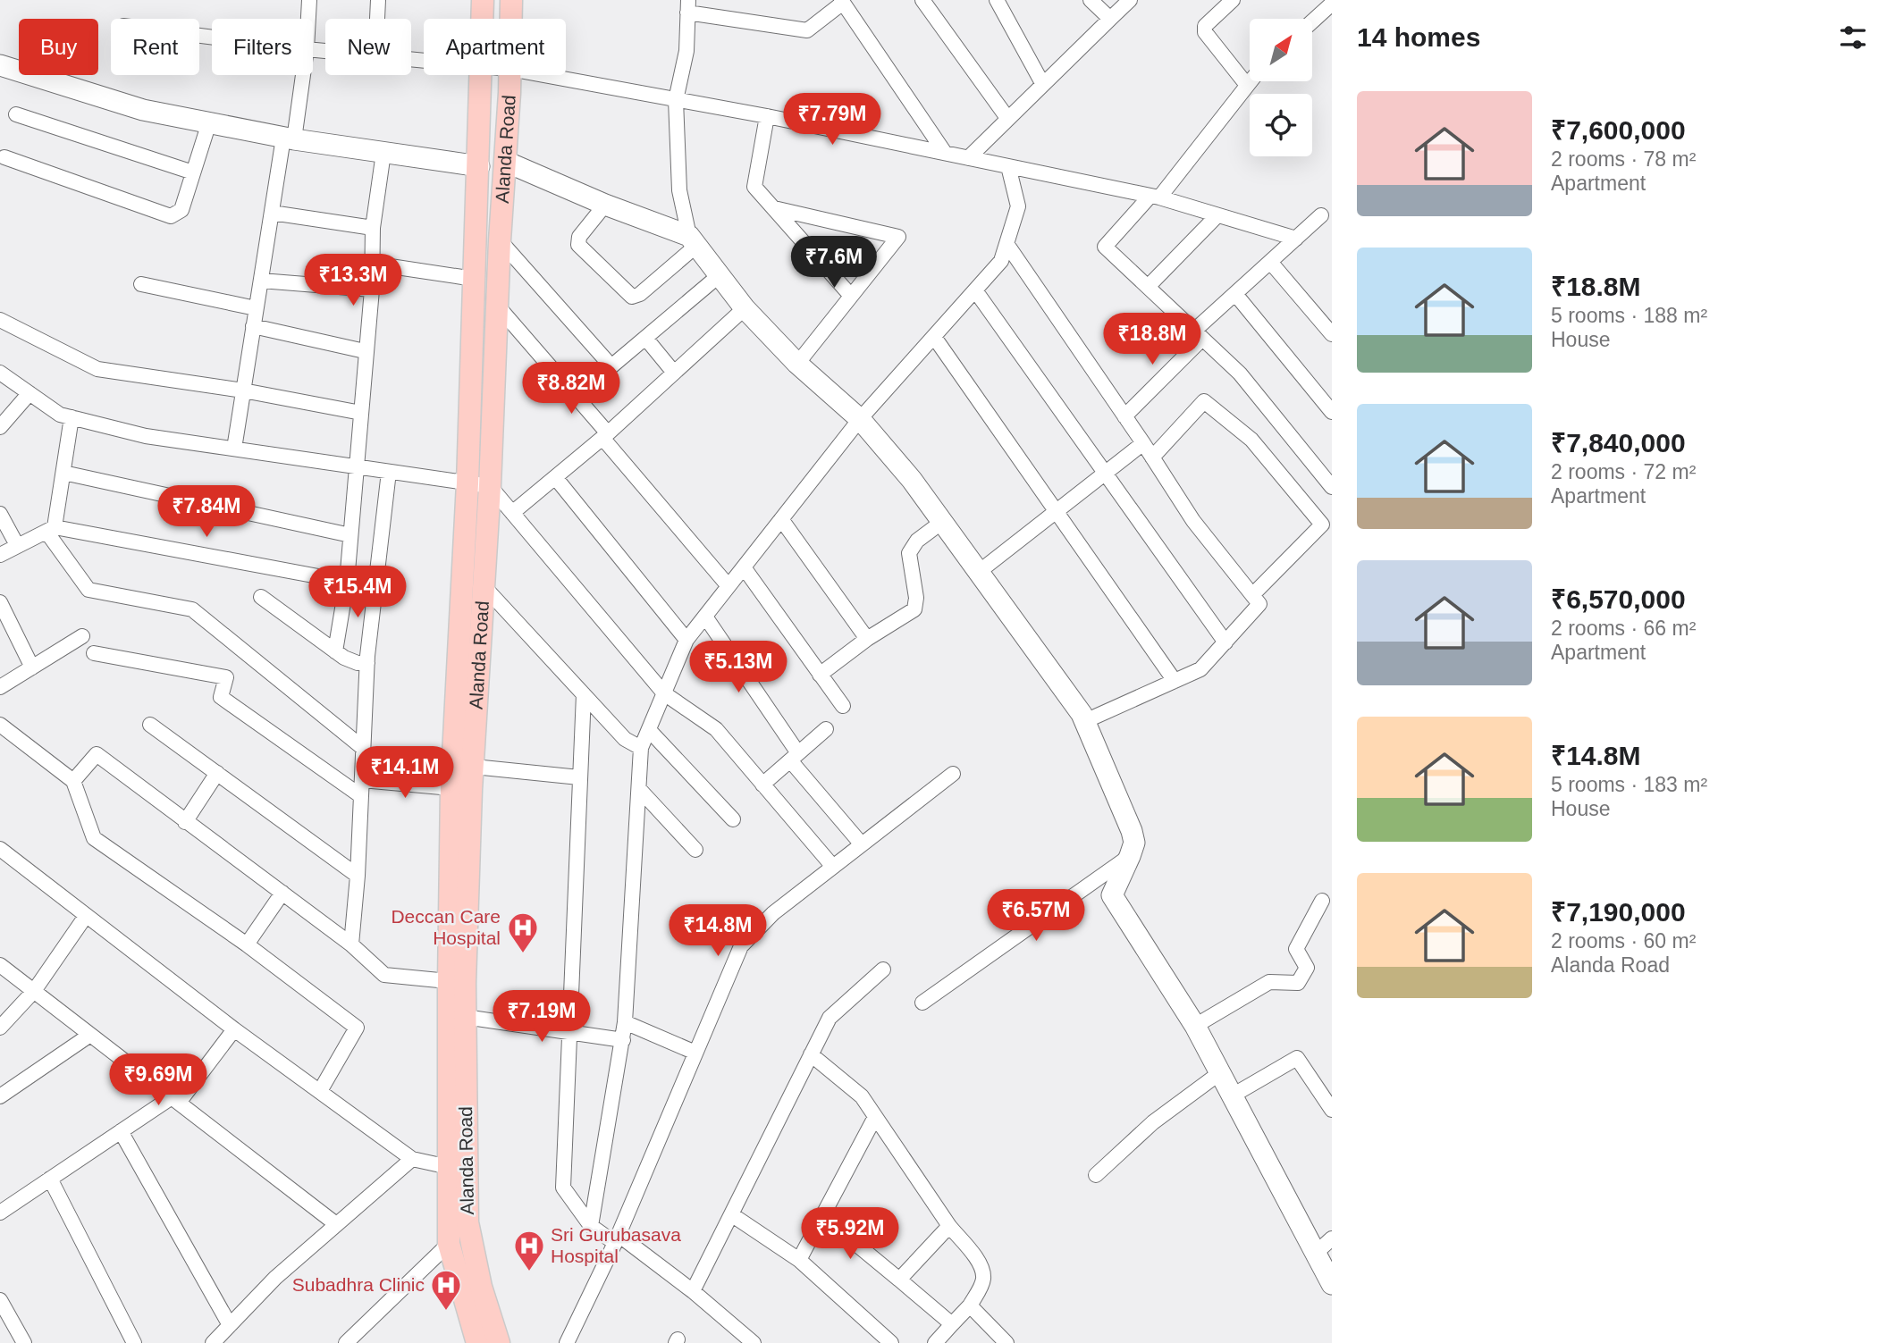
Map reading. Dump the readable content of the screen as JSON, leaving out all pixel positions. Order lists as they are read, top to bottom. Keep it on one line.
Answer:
{"streets":{"main road":["Alanda Road"]},"places":{"hospital":["Deccan Care Hospital","Sri Gurubasava Hospital","Subadhra Clinic"]},"north":"top right","page":{"heading":"14 homes","chip":["Buy","Rent","Filters","New","Apartment"],"list":[{"name":"₹7,600,000","note":"2 rooms · 78 m² · Apartment"},{"name":"₹18.8M","note":"5 rooms · 188 m² · House"},{"name":"₹7,840,000","note":"2 rooms · 72 m² · Apartment"},{"name":"₹6,570,000","note":"2 rooms · 66 m² · Apartment"},{"name":"₹14.8M","note":"5 rooms · 183 m² · House"},{"name":"₹7,190,000","note":"2 rooms · 60 m² · Alanda Road"}],"price":["₹7.79M","₹7.6M","₹13.3M","₹18.8M","₹8.82M","₹7.84M","₹15.4M","₹5.13M","₹14.1M","₹6.57M","₹14.8M","₹7.19M","₹9.69M","₹5.92M"]}}
